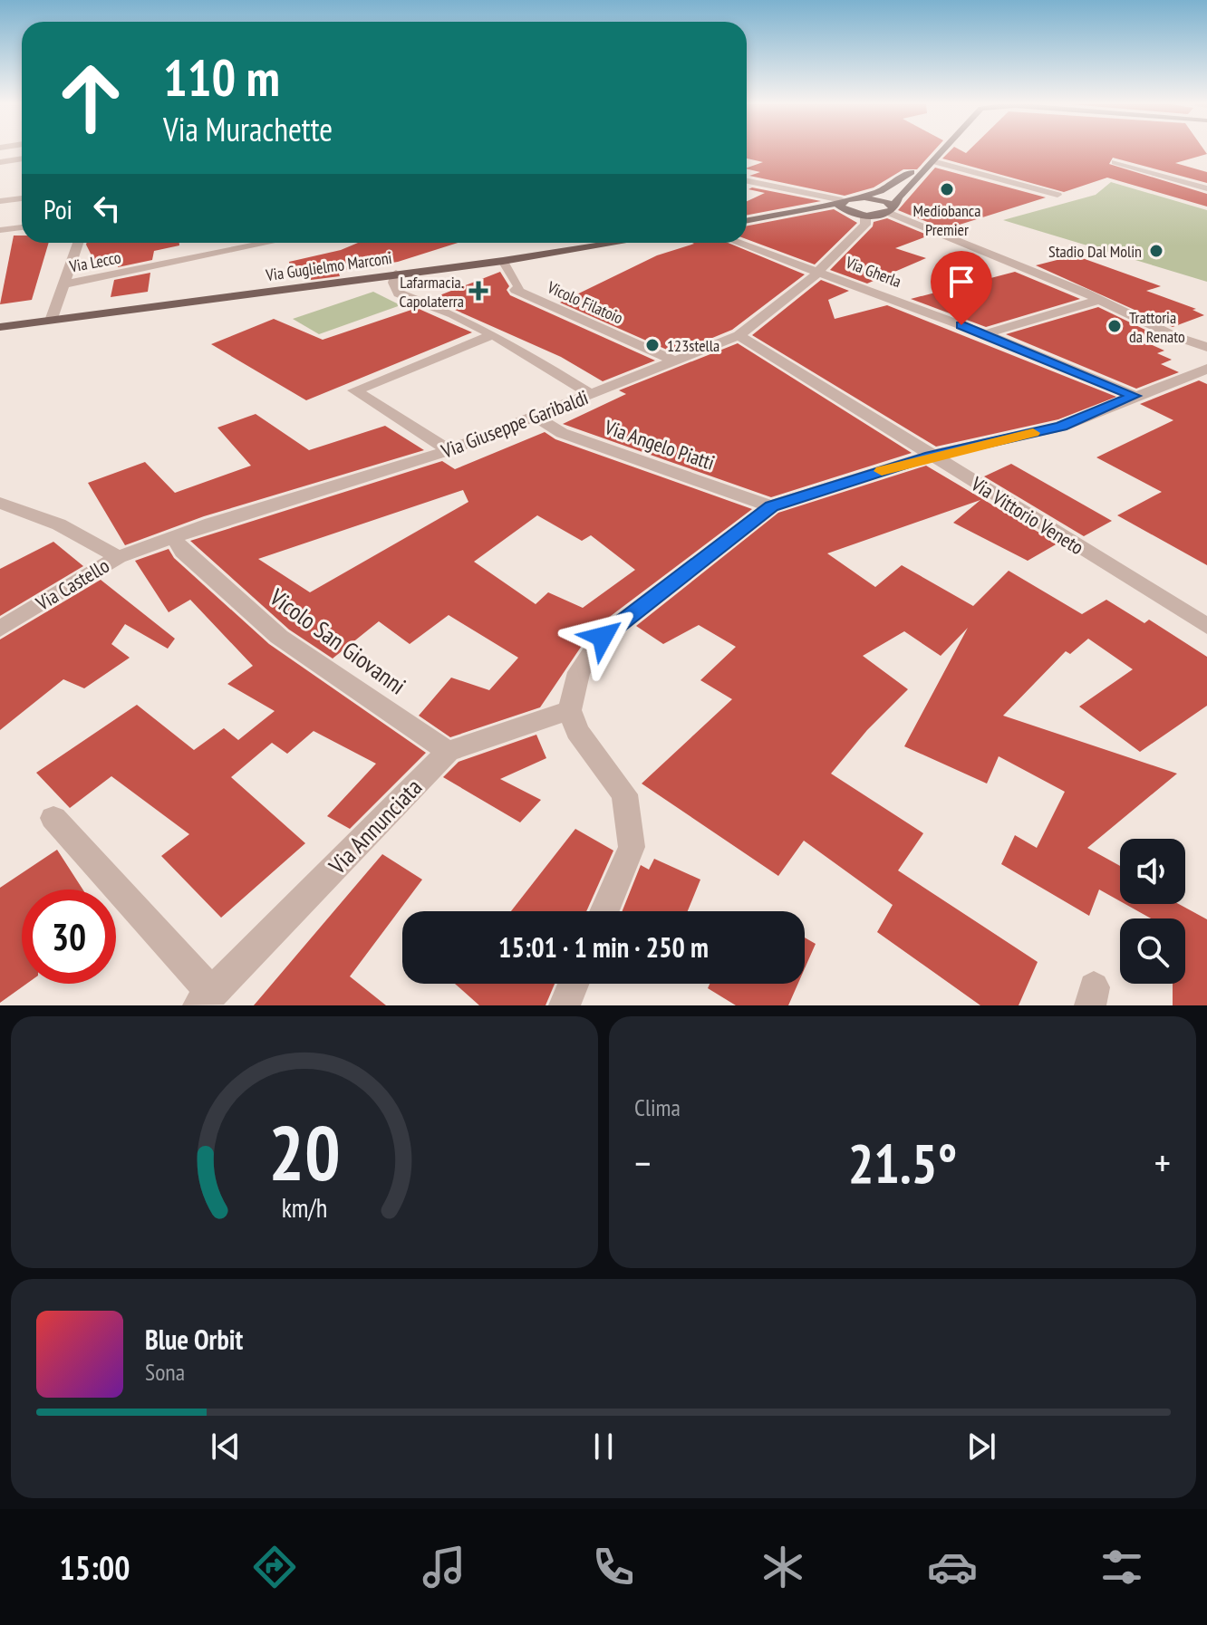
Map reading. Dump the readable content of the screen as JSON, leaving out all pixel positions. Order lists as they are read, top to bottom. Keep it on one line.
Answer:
{"streets":{"main road":["Via Guglielmo Marconi"],"street":["Via Lecco","Via Gherla","Vicolo Filatoio","Via Giuseppe Garibaldi","Via Angelo Piatti","Via Vittorio Veneto","Via Castello","Vicolo San Giovanni","Via Annunciata"]},"crossings":[["Via Guglielmo Marconi","Vicolo Filatoio"],["Via Gherla","Via Giuseppe Garibaldi"],["Vicolo Filatoio","Via Giuseppe Garibaldi"],["Via Giuseppe Garibaldi","Via Angelo Piatti"],["Via Giuseppe Garibaldi","Via Vittorio Veneto"],["Via Giuseppe Garibaldi","Via Castello"],["Via Giuseppe Garibaldi","Vicolo San Giovanni"],["Vicolo San Giovanni","Via Annunciata"]],"places":{"other":["Mediobanca Premier","Stadio Dal Molin","Trattoria da Renato","123stella"],"health":["Lafarmacia. Capolaterra"]},"page":{"turn":["110 m","Via Murachette"],"then":"Poi","limit":"30","trip":"15:01 · 1 min · 250 m","tile":"Clima","heat":["−","21.5°","+"],"song":["Blue Orbit","Sona"],"tabs":"15:00","gauge":["20","km/h"]}}
